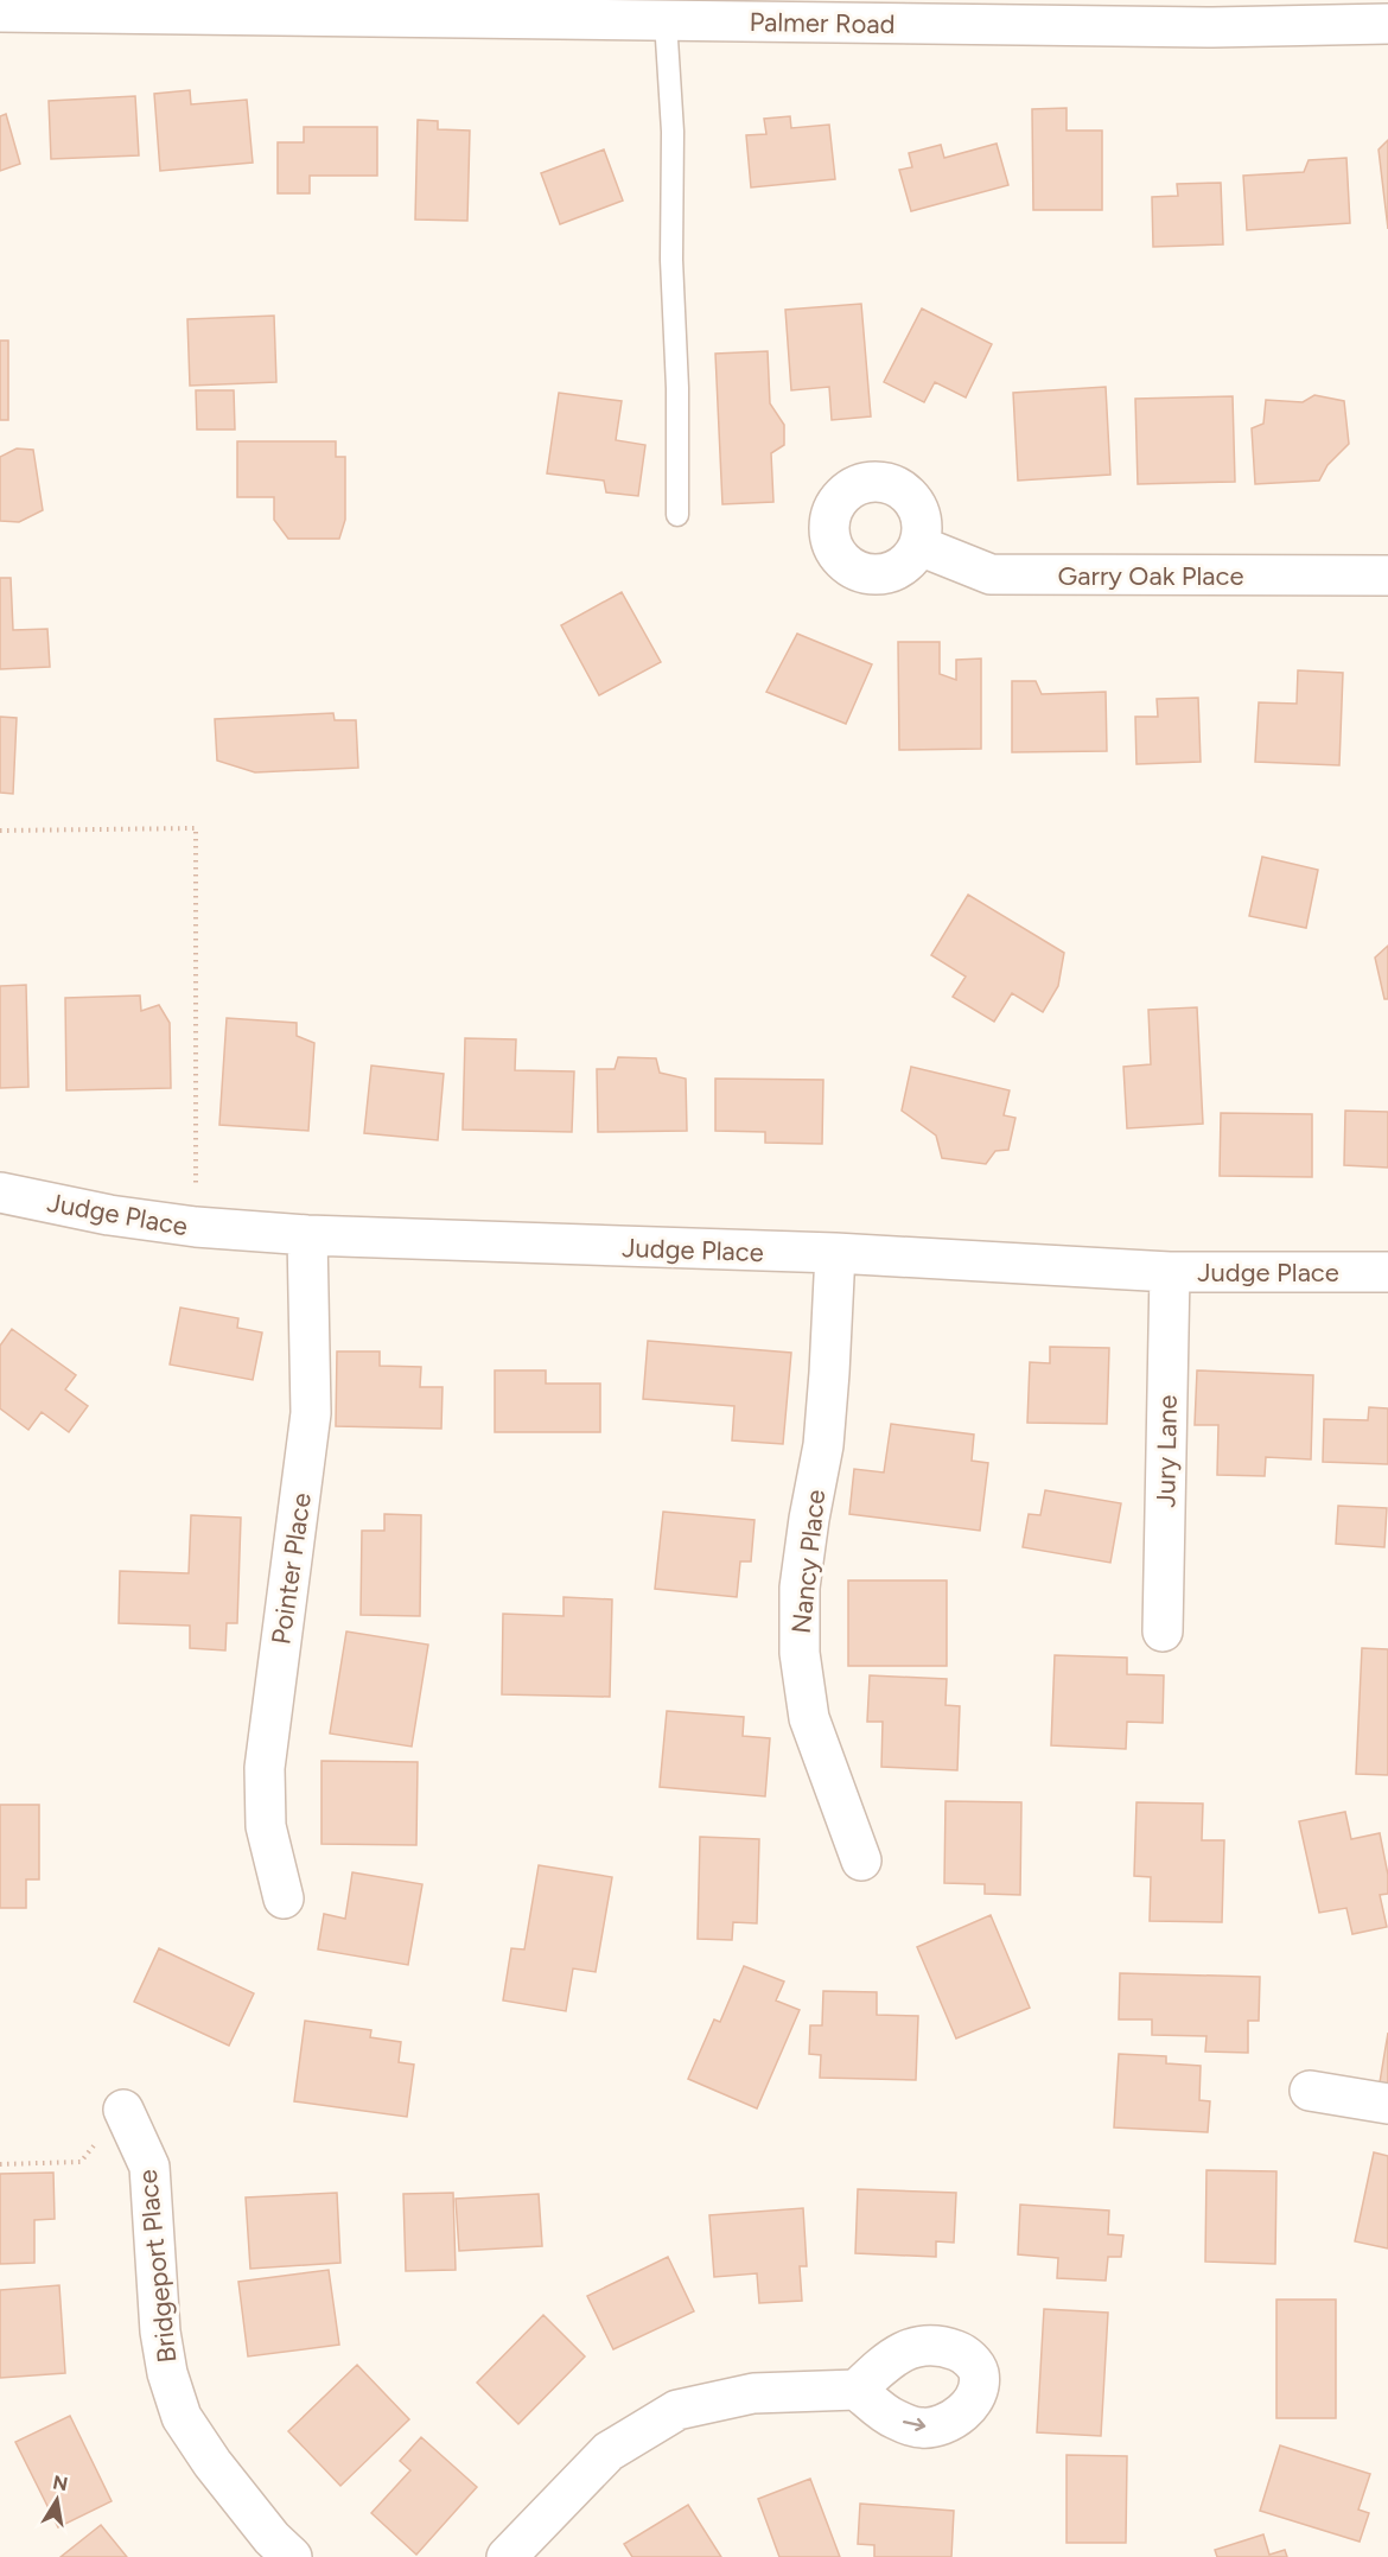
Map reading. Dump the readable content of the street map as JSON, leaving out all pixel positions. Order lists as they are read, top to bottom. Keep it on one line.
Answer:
{"streets":{"street":["Palmer Road","Garry Oak Place","Judge Place","Jury Lane","Nancy Place","Pointer Place","Bridgeport Place"]},"crossings":[["Judge Place","Jury Lane"],["Judge Place","Nancy Place"],["Judge Place","Pointer Place"]],"north":"top"}
